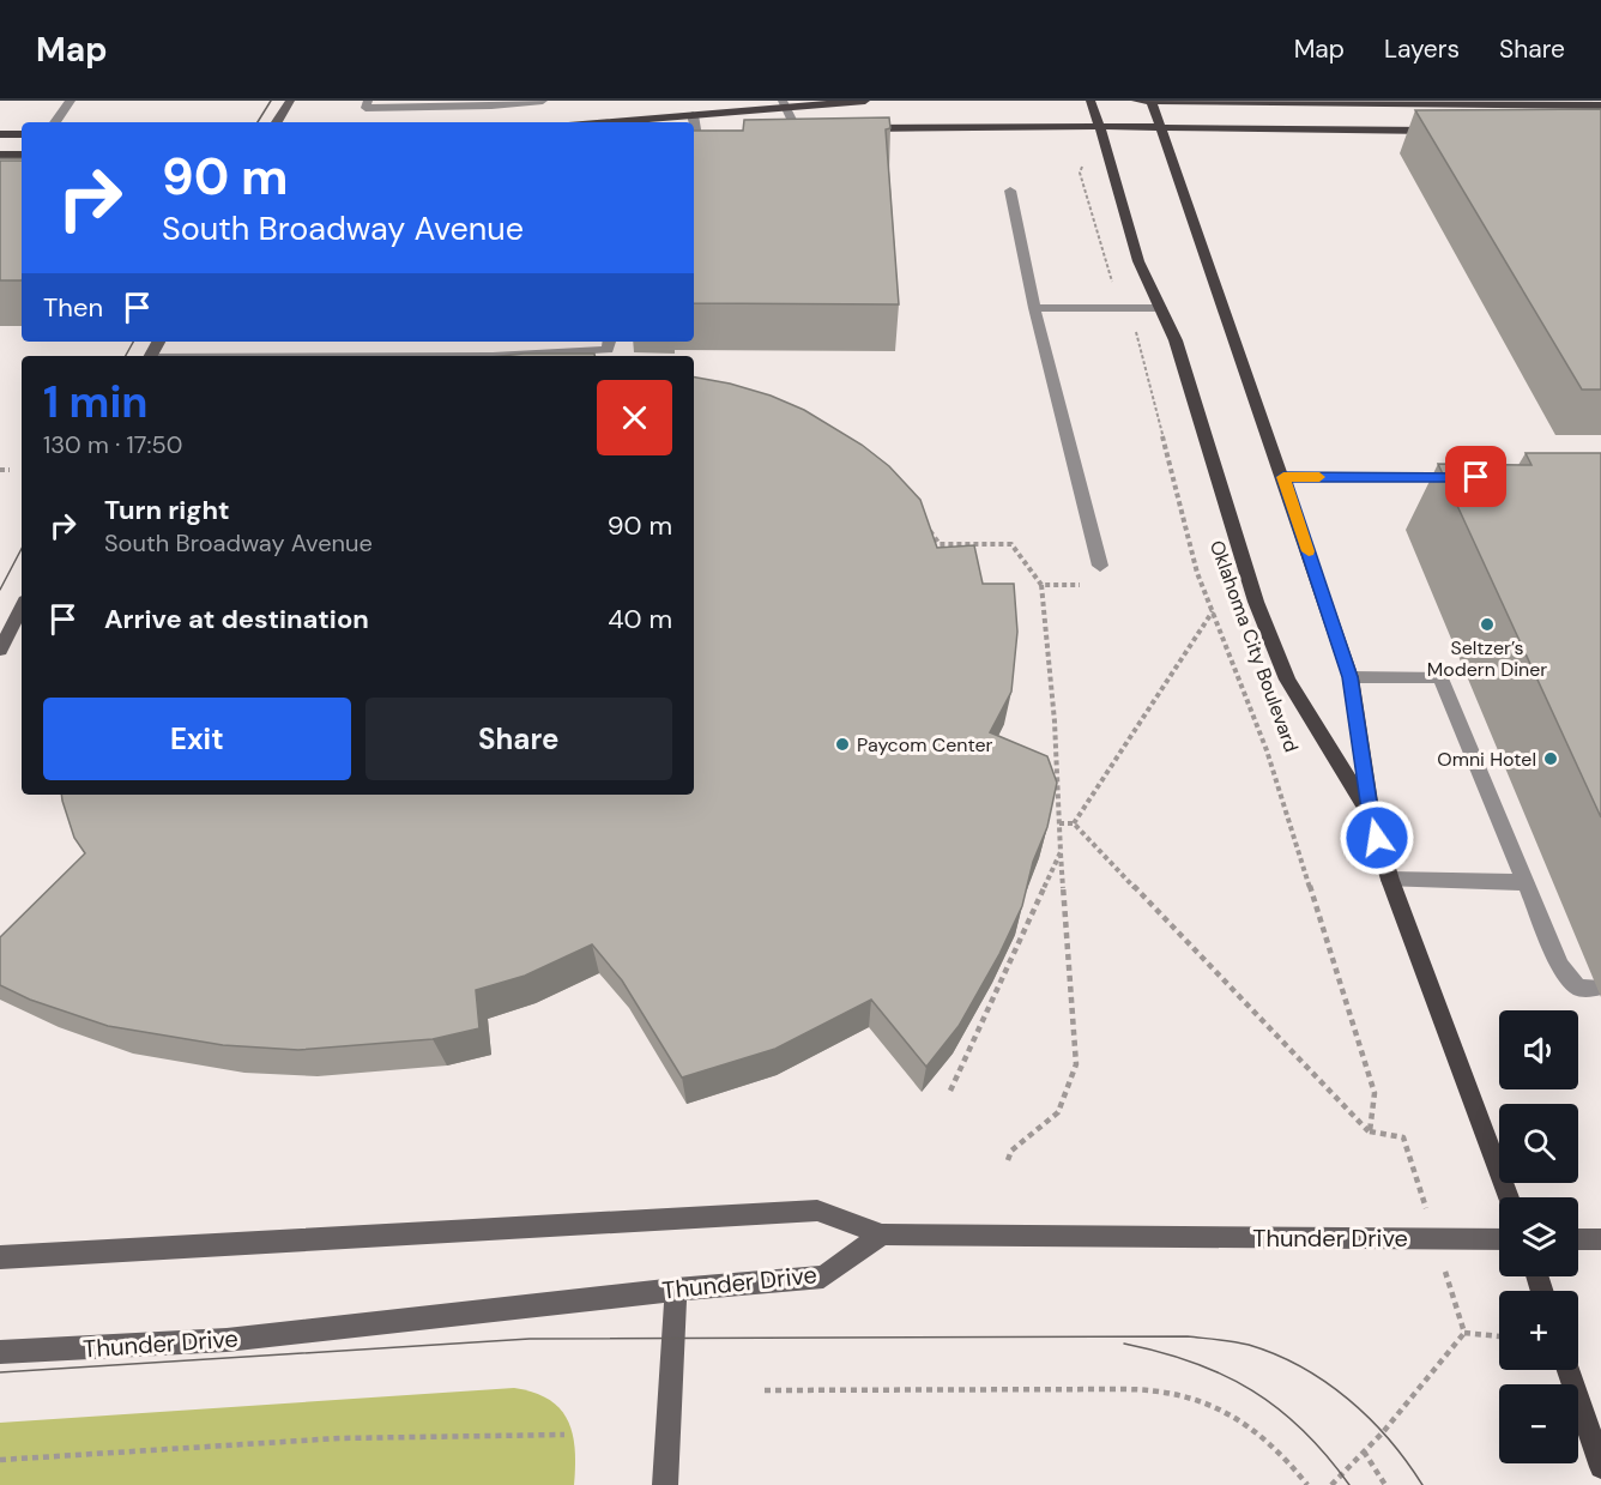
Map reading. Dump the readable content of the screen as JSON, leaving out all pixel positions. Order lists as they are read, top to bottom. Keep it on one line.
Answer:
{"streets":{"main road":["Oklahoma City Boulevard","Thunder Drive"]},"places":["Seltzer’s Modern Diner","Paycom Center","Omni Hotel"],"page":{"header":"Map","nav":["Map","Layers","Share"],"turn":["90 m","South Broadway Avenue"],"then":"Then","heading":["1 min","130 m · 17:50"],"list":[{"name":"Turn right","note":"South Broadway Avenue","value":"90 m"},{"name":"Arrive at destination","value":"40 m"}],"buttons":["Exit","Share"],"map_buttons":["+","−"]}}
